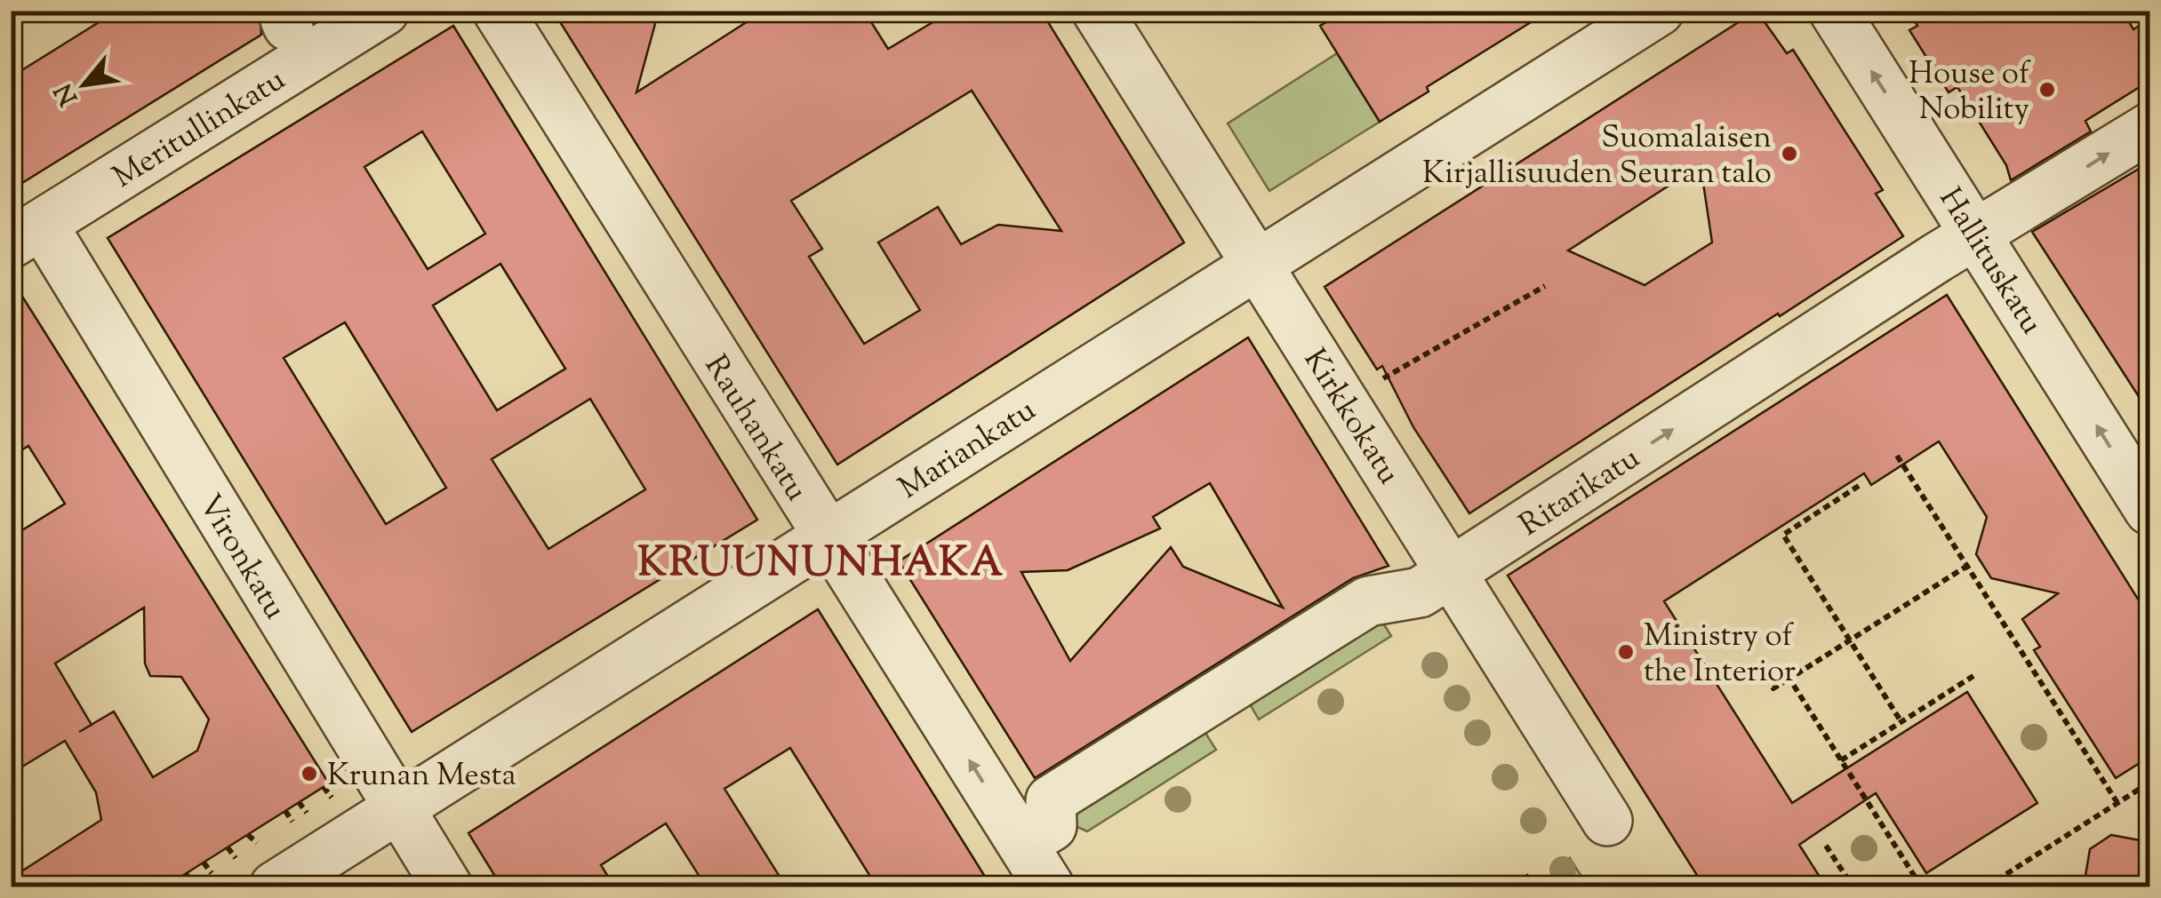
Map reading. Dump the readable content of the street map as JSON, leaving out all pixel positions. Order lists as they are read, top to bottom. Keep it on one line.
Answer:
{"streets":{"street":["Meritullinkatu","Hallituskatu","Kirkkokatu","Rauhankatu","Mariankatu","Ritarikatu","Vironkatu"]},"crossings":[["Meritullinkatu","Vironkatu"],["Hallituskatu","Ritarikatu"],["Kirkkokatu","Mariankatu"],["Kirkkokatu","Ritarikatu"],["Rauhankatu","Mariankatu"],["Rauhankatu","Ritarikatu"],["Mariankatu","Vironkatu"]],"one_way":["Hallituskatu","Rauhankatu","Ritarikatu"],"districts":["KRUUNUNHAKA"],"places":["House of Nobility","Suomalaisen Kirjallisuuden Seuran talo","Ministry of the Interior","Krunan Mesta"],"north":"bottom left"}
